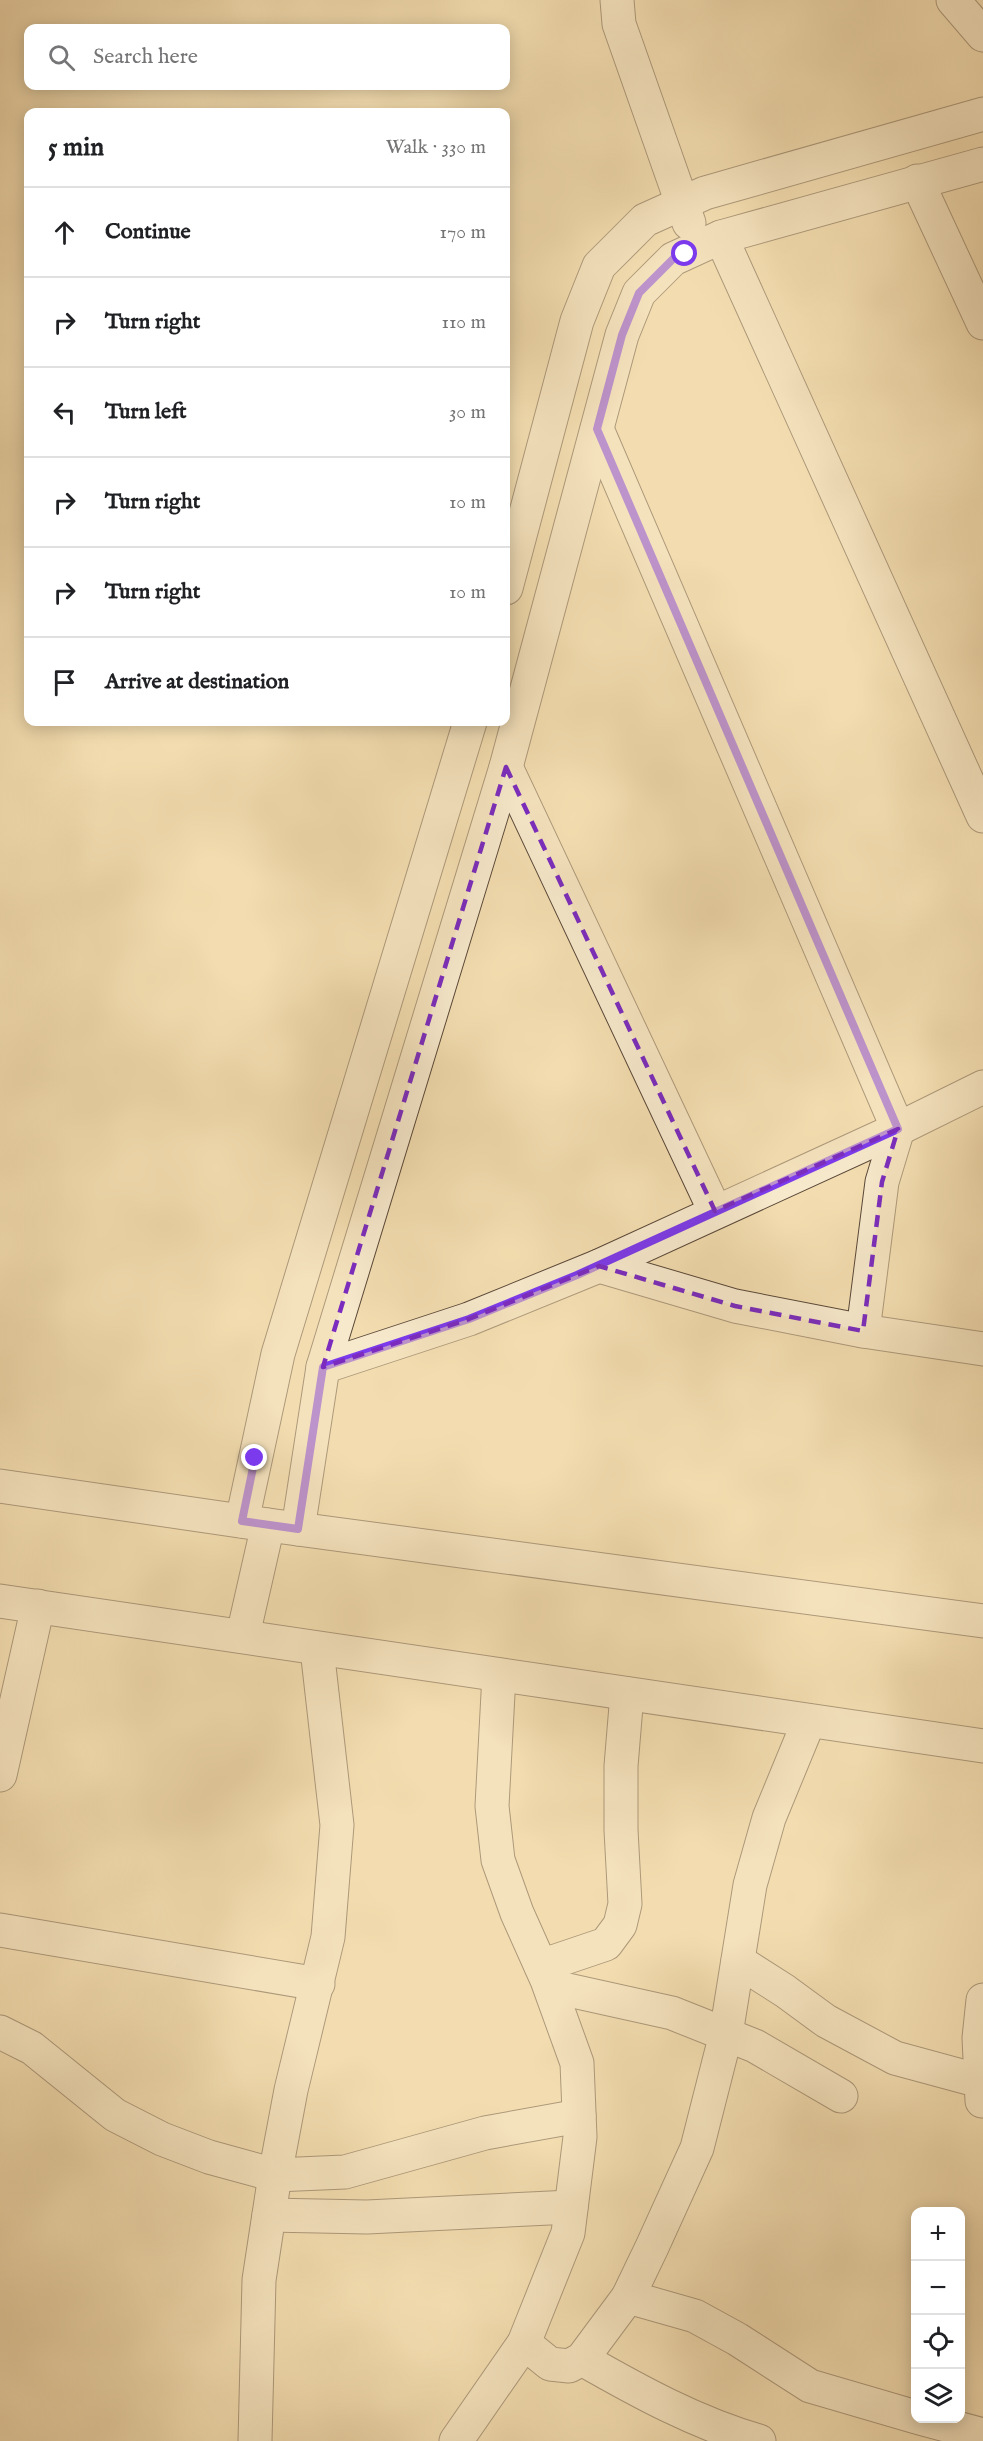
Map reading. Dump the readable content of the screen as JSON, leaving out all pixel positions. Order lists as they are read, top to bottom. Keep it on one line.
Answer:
{"page":{"search":"Search here","heading":["5 min","Walk · 330 m"],"list":[["Continue","170 m"],["Turn right","110 m"],["Turn left","30 m"],["Turn right","10 m"],["Turn right","10 m"],"Arrive at destination"],"map_buttons":["+","−"]}}
